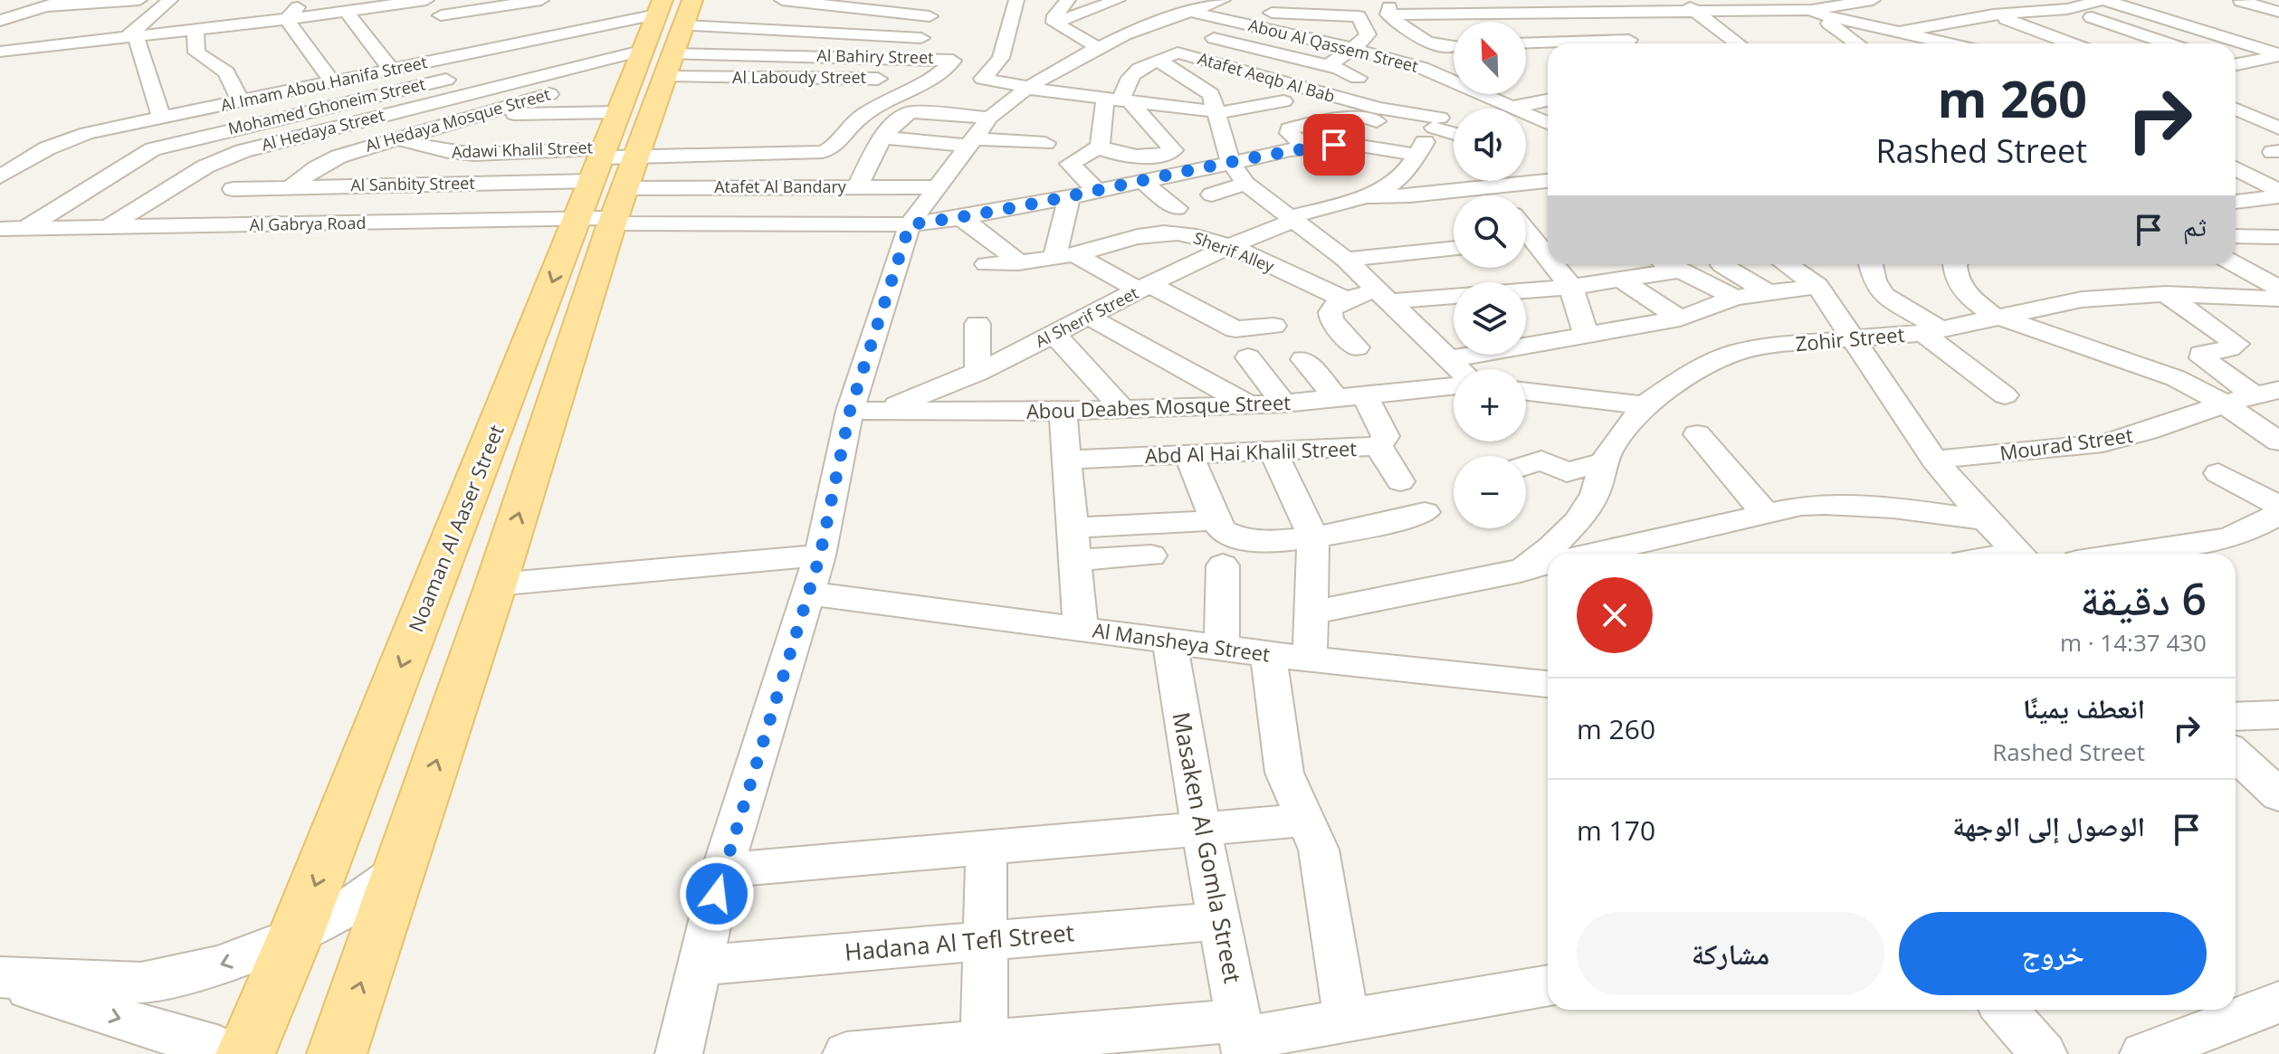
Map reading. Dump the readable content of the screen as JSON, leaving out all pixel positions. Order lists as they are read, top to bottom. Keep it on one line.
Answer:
{"streets":{"main road":["Noaman Al Aaser Street"],"street":["Abou Al Qassem Street","Al Bahiry Street","Al Laboudy Street","Atafet Aeqb Al Bab","Al Imam Abou Hanifa Street","Mohamed Ghoneim Street","Al Hedaya Mosque Street","Al Hedaya Street","Adawi Khalil Street","Al Sanbity Street","Atafet Al Bandary","Al Gabrya Road","Sherif Alley","Al Sherif Street","Zohir Street","Abou Deabes Mosque Street","Mourad Street","Abd Al Hai Khalil Street","Al Mansheya Street","Masaken Al Gomla Street","Hadana Al Tefl Street"]},"crossings":[["Al Bahiry Street","Al Laboudy Street"],["Al Bahiry Street","Al Imam Abou Hanifa Street"],["Al Bahiry Street","Al Hedaya Mosque Street"],["Al Bahiry Street","Al Hedaya Street"],["Al Bahiry Street","Adawi Khalil Street"],["Al Bahiry Street","Al Sanbity Street"],["Al Bahiry Street","Atafet Al Bandary"],["Al Bahiry Street","Al Gabrya Road"],["Al Bahiry Street","Noaman Al Aaser Street"],["Al Laboudy Street","Al Imam Abou Hanifa Street"],["Al Laboudy Street","Al Hedaya Mosque Street"],["Al Laboudy Street","Al Hedaya Street"],["Al Laboudy Street","Adawi Khalil Street"],["Al Laboudy Street","Al Sanbity Street"],["Al Laboudy Street","Atafet Al Bandary"],["Al Laboudy Street","Al Gabrya Road"],["Al Laboudy Street","Noaman Al Aaser Street"],["Al Imam Abou Hanifa Street","Al Hedaya Mosque Street"],["Al Imam Abou Hanifa Street","Al Hedaya Street"],["Al Imam Abou Hanifa Street","Adawi Khalil Street"],["Al Imam Abou Hanifa Street","Al Sanbity Street"],["Al Imam Abou Hanifa Street","Atafet Al Bandary"],["Al Imam Abou Hanifa Street","Al Gabrya Road"],["Al Imam Abou Hanifa Street","Noaman Al Aaser Street"],["Mohamed Ghoneim Street","Al Gabrya Road"],["Al Hedaya Mosque Street","Al Hedaya Street"],["Al Hedaya Mosque Street","Adawi Khalil Street"],["Al Hedaya Mosque Street","Al Sanbity Street"],["Al Hedaya Mosque Street","Atafet Al Bandary"],["Al Hedaya Mosque Street","Al Gabrya Road"],["Al Hedaya Mosque Street","Noaman Al Aaser Street"],["Al Hedaya Street","Adawi Khalil Street"],["Al Hedaya Street","Al Sanbity Street"],["Al Hedaya Street","Atafet Al Bandary"],["Al Hedaya Street","Al Gabrya Road"],["Al Hedaya Street","Noaman Al Aaser Street"],["Adawi Khalil Street","Al Sanbity Street"],["Adawi Khalil Street","Atafet Al Bandary"],["Adawi Khalil Street","Al Gabrya Road"],["Adawi Khalil Street","Noaman Al Aaser Street"],["Al Sanbity Street","Atafet Al Bandary"],["Al Sanbity Street","Al Gabrya Road"],["Al Sanbity Street","Noaman Al Aaser Street"],["Atafet Al Bandary","Al Gabrya Road"],["Atafet Al Bandary","Noaman Al Aaser Street"],["Al Gabrya Road","Noaman Al Aaser Street"],["Sherif Alley","Al Sherif Street"],["Al Sherif Street","Abou Deabes Mosque Street"],["Abou Deabes Mosque Street","Abd Al Hai Khalil Street"],["Al Mansheya Street","Masaken Al Gomla Street"],["Masaken Al Gomla Street","Hadana Al Tefl Street"]],"north":"top left","page":{"map_buttons":["+","−"],"turn":["260 m","Rashed Street"],"then":"ثم","heading":["6 دقيقة","430 m · 14:37"],"list":[{"name":"انعطف يمينًا","note":"Rashed Street","value":"260 m"},{"name":"الوصول إلى الوجهة","value":"170 m"}],"buttons":["خروج","مشاركة"]}}
